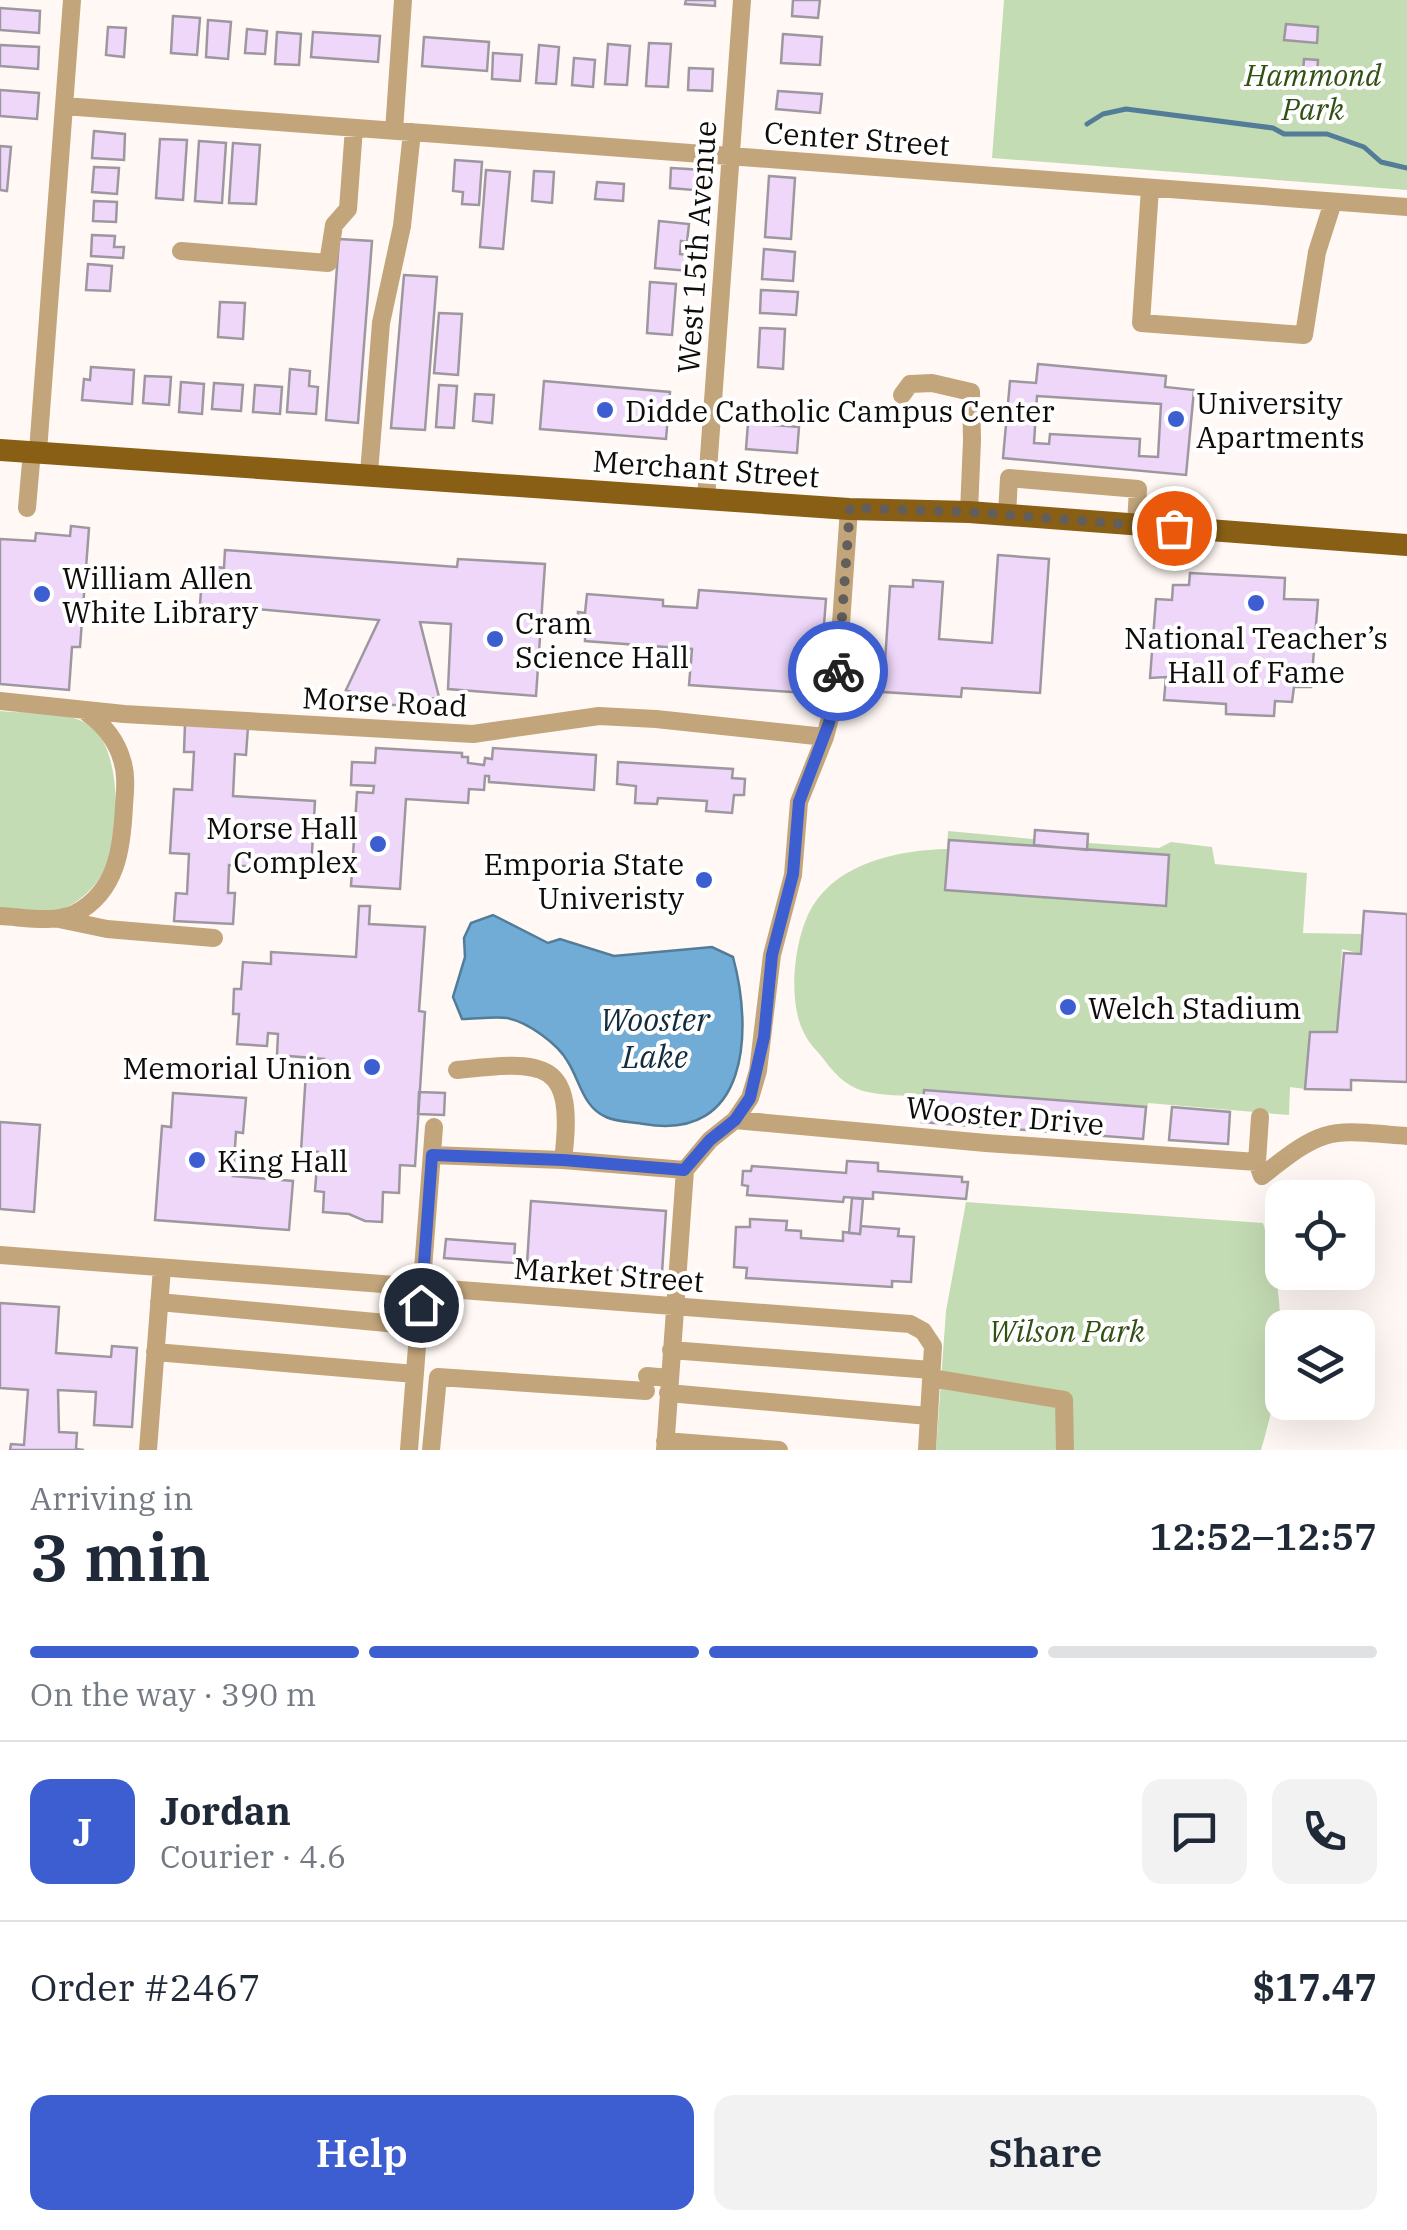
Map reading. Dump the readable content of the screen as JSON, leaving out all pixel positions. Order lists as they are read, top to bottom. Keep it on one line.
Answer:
{"streets":{"main road":["Merchant Street"],"street":["Center Street","West 15th Avenue","Morse Road","Wooster Drive","Market Street"]},"crossings":[["Center Street","West 15th Avenue"],["West 15th Avenue","Merchant Street"]],"water":["Wooster Lake"],"parks":["Hammond Park","Wilson Park"],"places":["Didde Catholic Campus Center","University Apartments","William Allen White Library","National Teacher’s Hall of Fame","Cram Science Hall","Morse Hall Complex","Emporia State Univeristy","Welch Stadium","Memorial Union","King Hall"],"page":{"heading":["3 min","Arriving in","12:52–12:57"],"panel":["Jordan","Courier · 4.6","Order #2467","$17.47"],"bar":"On the way · 390 m","round":"J","buttons":["Help","Share"]}}
